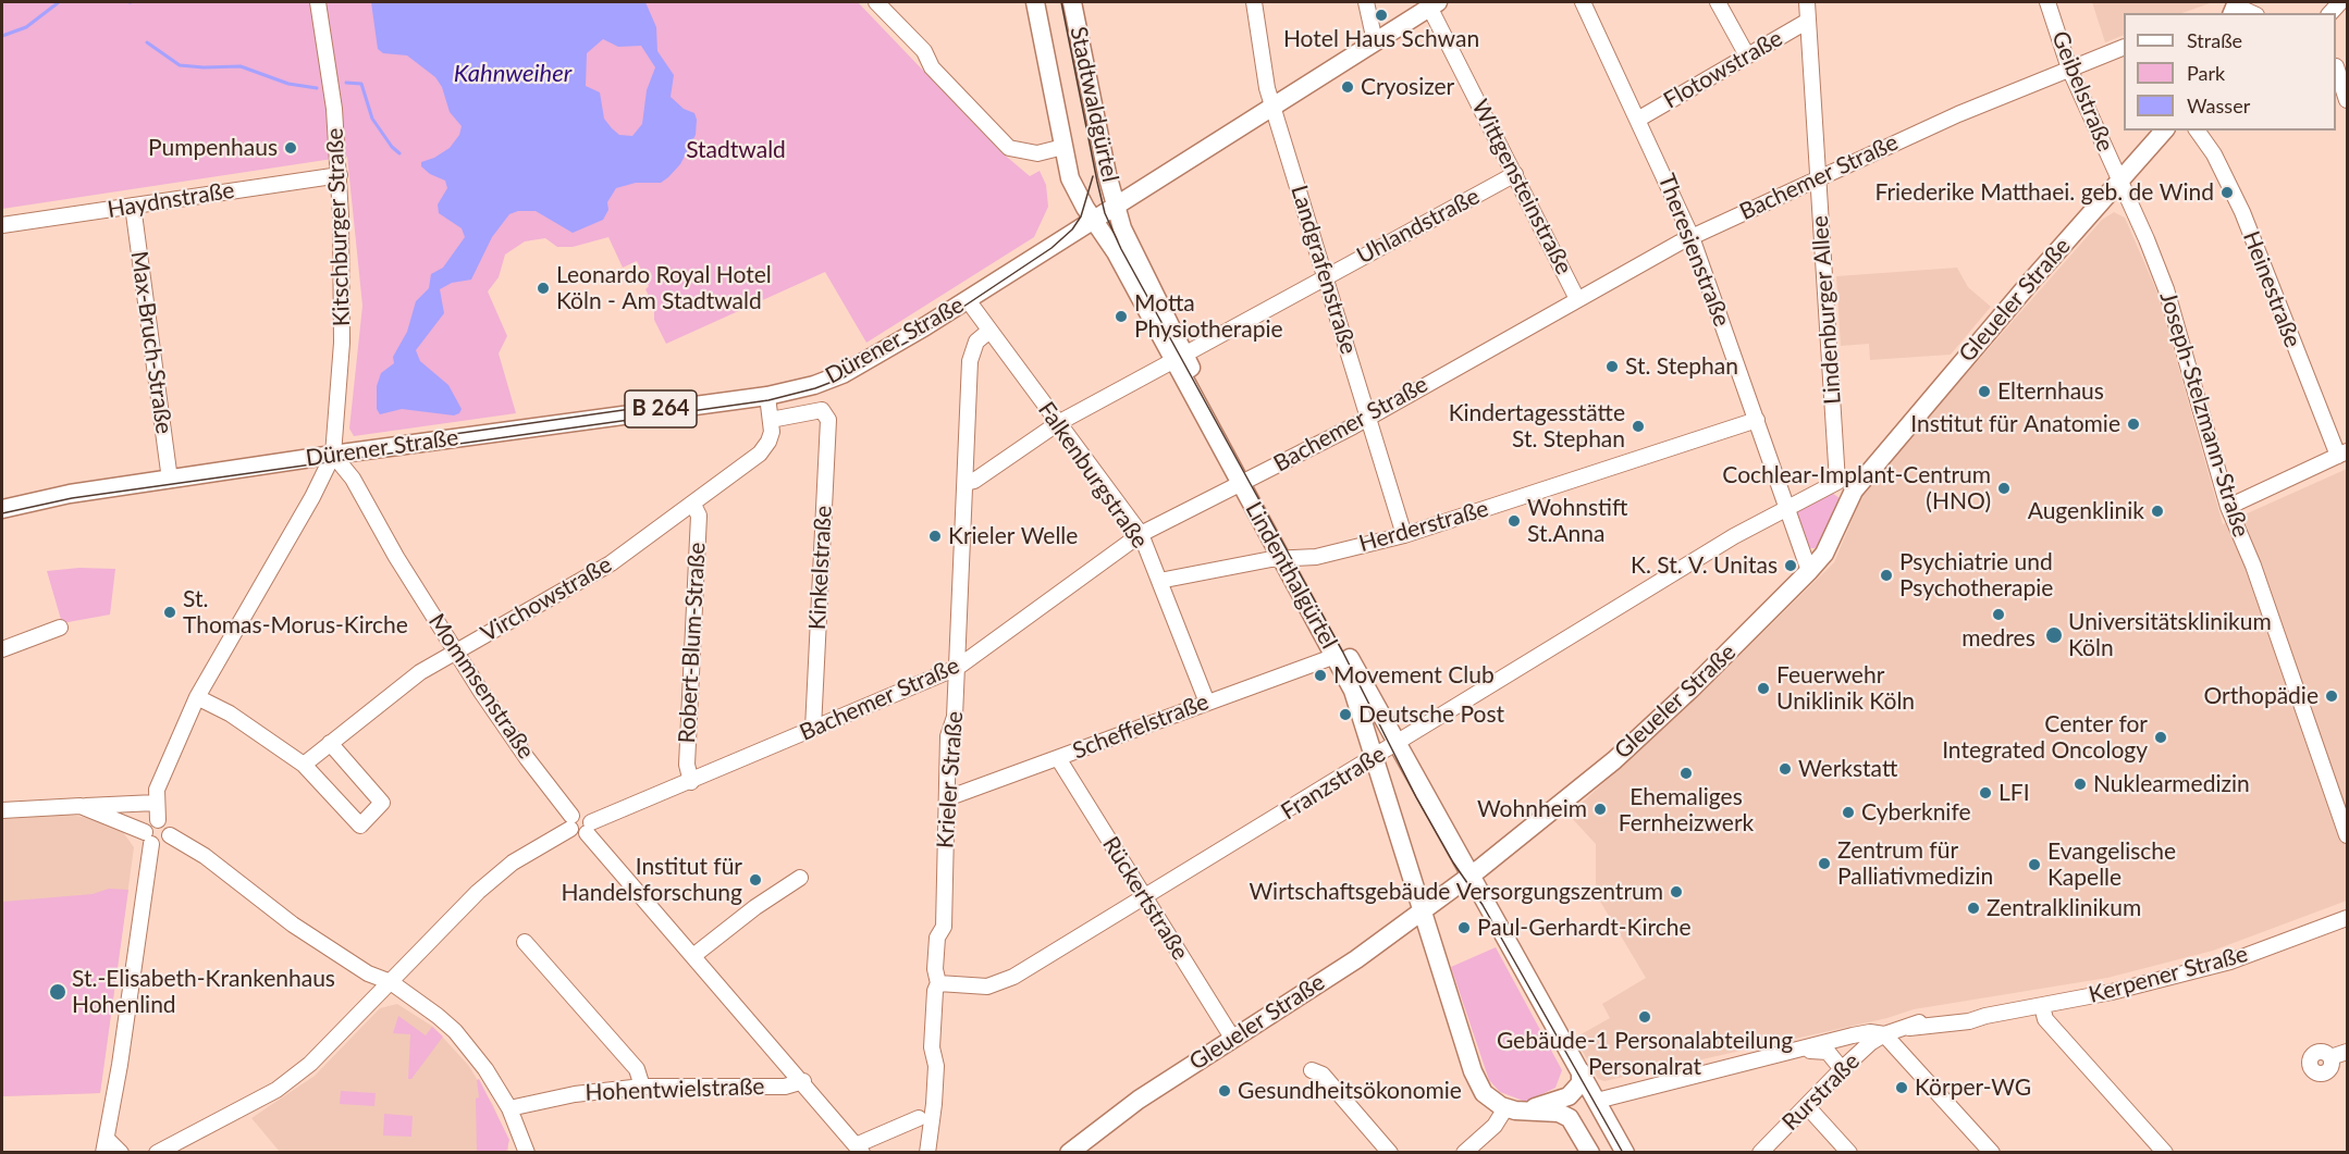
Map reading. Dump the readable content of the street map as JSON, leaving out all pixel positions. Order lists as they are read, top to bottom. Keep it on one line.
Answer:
{"streets":{"main road":["Stadtwaldgürtel","Gleueler Straße","Dürener Straße","B 264","Lindenthalgürtel"],"street":["Flotowstraße","Geibelstraße","Bachemer Straße","Wittgensteinstraße","Haydnstraße","Uhlandstraße","Kitschburger Straße","Theresienstraße","Landgrafenstraße","Heinestraße","Lindenburger Allee","Max-Bruch-Straße","Joseph-Stelzmann-Straße","Falkenburgstraße","Herderstraße","Kinkelstraße","Virchowstraße","Robert-Blum-Straße","Mommsenstraße","Scheffelstraße","Krieler Straße","Franzstraße","Rückertstraße","Kerpener Straße","Hohentwielstraße","Rurstraße"]},"crossings":[["Flotowstraße","Theresienstraße"],["Flotowstraße","Lindenburger Allee"],["Geibelstraße","Bachemer Straße"],["Geibelstraße","Gleueler Straße"],["Geibelstraße","Joseph-Stelzmann-Straße"],["Stadtwaldgürtel","Dürener Straße"],["Stadtwaldgürtel","Lindenthalgürtel"],["Bachemer Straße","Wittgensteinstraße"],["Bachemer Straße","Theresienstraße"],["Bachemer Straße","Landgrafenstraße"],["Bachemer Straße","Lindenburger Allee"],["Bachemer Straße","Falkenburgstraße"],["Bachemer Straße","Kinkelstraße"],["Bachemer Straße","Lindenthalgürtel"],["Bachemer Straße","Robert-Blum-Straße"],["Bachemer Straße","Krieler Straße"],["Wittgensteinstraße","Uhlandstraße"],["Wittgensteinstraße","Dürener Straße"],["Haydnstraße","Kitschburger Straße"],["Haydnstraße","Max-Bruch-Straße"],["Uhlandstraße","Landgrafenstraße"],["Uhlandstraße","Falkenburgstraße"],["Uhlandstraße","Lindenthalgürtel"],["Uhlandstraße","Krieler Straße"],["Kitschburger Straße","Dürener Straße"],["Kitschburger Straße","Mommsenstraße"],["Theresienstraße","Gleueler Straße"],["Theresienstraße","Herderstraße"],["Theresienstraße","Franzstraße"],["Landgrafenstraße","Dürener Straße"],["Landgrafenstraße","Herderstraße"],["Gleueler Straße","Joseph-Stelzmann-Straße"],["Gleueler Straße","Lindenthalgürtel"],["Gleueler Straße","Rückertstraße"],["Lindenburger Allee","Franzstraße"],["Dürener Straße","Max-Bruch-Straße"],["Dürener Straße","Falkenburgstraße"],["Dürener Straße","Lindenthalgürtel"],["Dürener Straße","Virchowstraße"],["Dürener Straße","Mommsenstraße"],["Falkenburgstraße","Herderstraße"],["Falkenburgstraße","Scheffelstraße"],["Falkenburgstraße","Krieler Straße"],["Herderstraße","Lindenthalgürtel"],["Kinkelstraße","Virchowstraße"],["Lindenthalgürtel","Scheffelstraße"],["Lindenthalgürtel","Franzstraße"],["Lindenthalgürtel","Kerpener Straße"],["Virchowstraße","Robert-Blum-Straße"],["Virchowstraße","Mommsenstraße"],["Scheffelstraße","Krieler Straße"],["Scheffelstraße","Rückertstraße"],["Krieler Straße","Franzstraße"],["Franzstraße","Rückertstraße"],["Kerpener Straße","Rurstraße"]],"water":["Kahnweiher"],"parks":["Stadtwald"],"places":["Hotel Haus Schwan","Cryosizer","Pumpenhaus","Friederike Matthaei. geb. de Wind","Leonardo Royal Hotel Köln - Am Stadtwald","Motta Physiotherapie","St. Stephan","Elternhaus","Institut für Anatomie","Kindertagesstätte St. Stephan","Cochlear-Implant-Centrum (HNO)","Augenklinik","Wohnstift St.Anna","Krieler Welle","K. St. V. Unitas","Psychiatrie und Psychotherapie","St. Thomas-Morus-Kirche","medres","Universitätsklinikum Köln","Movement Club","Feuerwehr Uniklinik Köln","Orthopädie","Deutsche Post","Center for Integrated Oncology","Werkstatt","Ehemaliges Fernheizwerk","Nuklearmedizin","LFI","Wohnheim","Cyberknife","Zentrum für Palliativmedizin","Evangelische Kapelle","Institut für Handelsforschung","Wirtschaftsgebäude Versorgungszentrum","Zentralklinikum","Paul-Gerhardt-Kirche","St.-Elisabeth-Krankenhaus Hohenlind","Gebäude-1 Personalabteilung Personalrat","Körper-WG","Gesundheitsökonomie"],"legend":["Straße","Park","Wasser"]}
